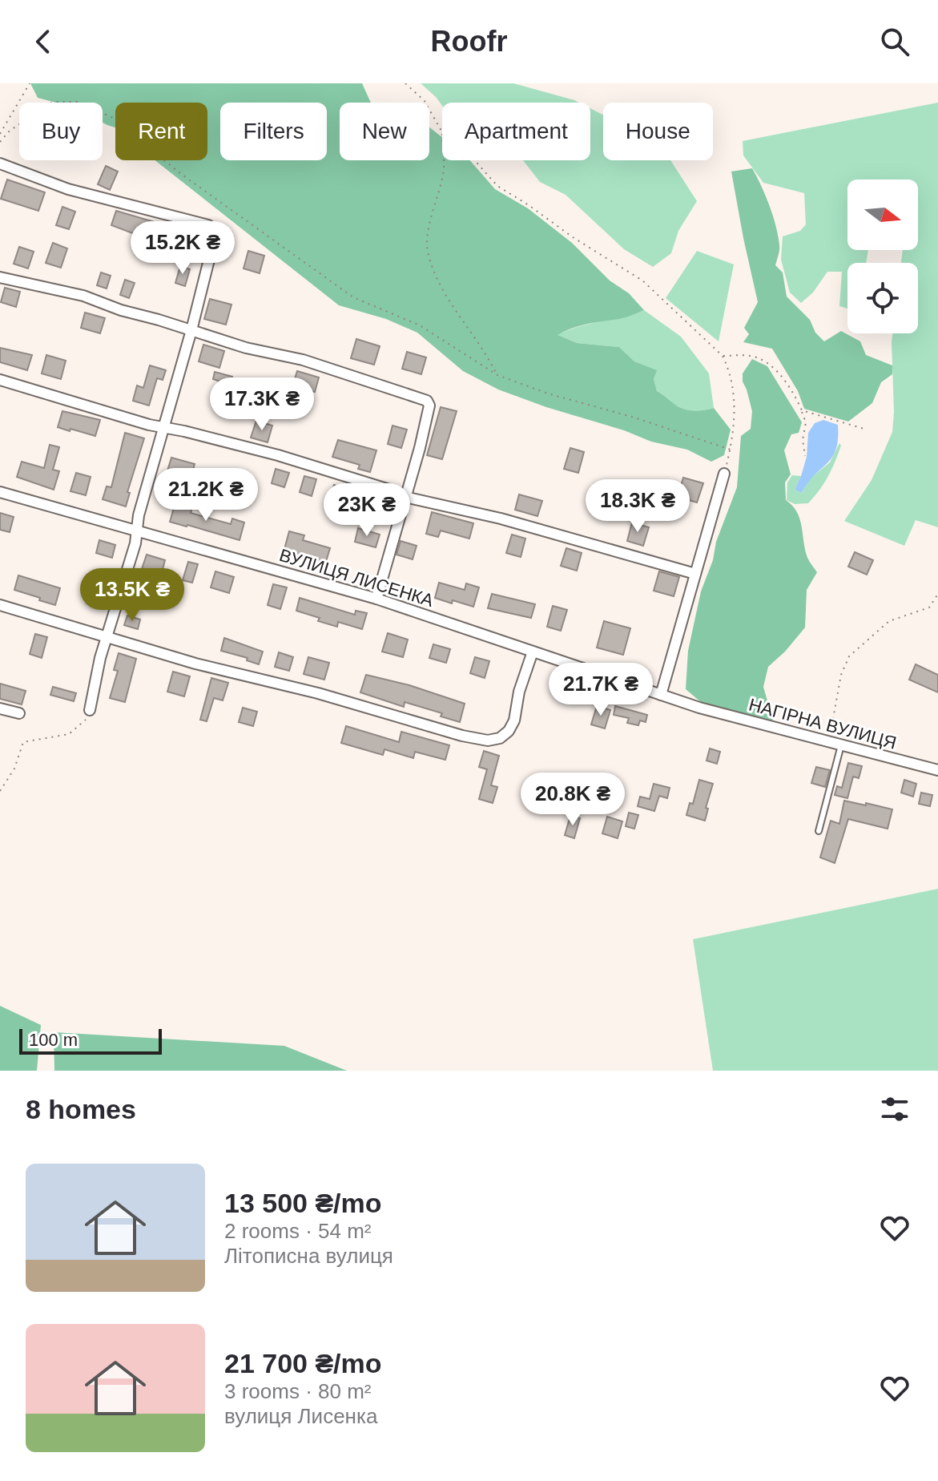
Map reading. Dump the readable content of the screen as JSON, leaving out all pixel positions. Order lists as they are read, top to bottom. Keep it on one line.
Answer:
{"streets":{"street":["ВУЛИЦЯ ЛИСЕНКА","НАГІРНА ВУЛИЦЯ"]},"crossings":[["ВУЛИЦЯ ЛИСЕНКА","НАГІРНА ВУЛИЦЯ"]],"scale_bar":"100 m","north":"right","page":{"header":"Roofr","chip":["Buy","Rent","Filters","New","Apartment","House"],"price":["15.2K ₴","17.3K ₴","21.2K ₴","18.3K ₴","23K ₴","13.5K ₴","21.7K ₴","20.8K ₴"],"scale":"100 m","heading":"8 homes","list":[{"name":"13 500 ₴/mo","note":"2 rooms · 54 m² · Літописна вулиця"},{"name":"21 700 ₴/mo","note":"3 rooms · 80 m² · вулиця Лисенка"}]}}
